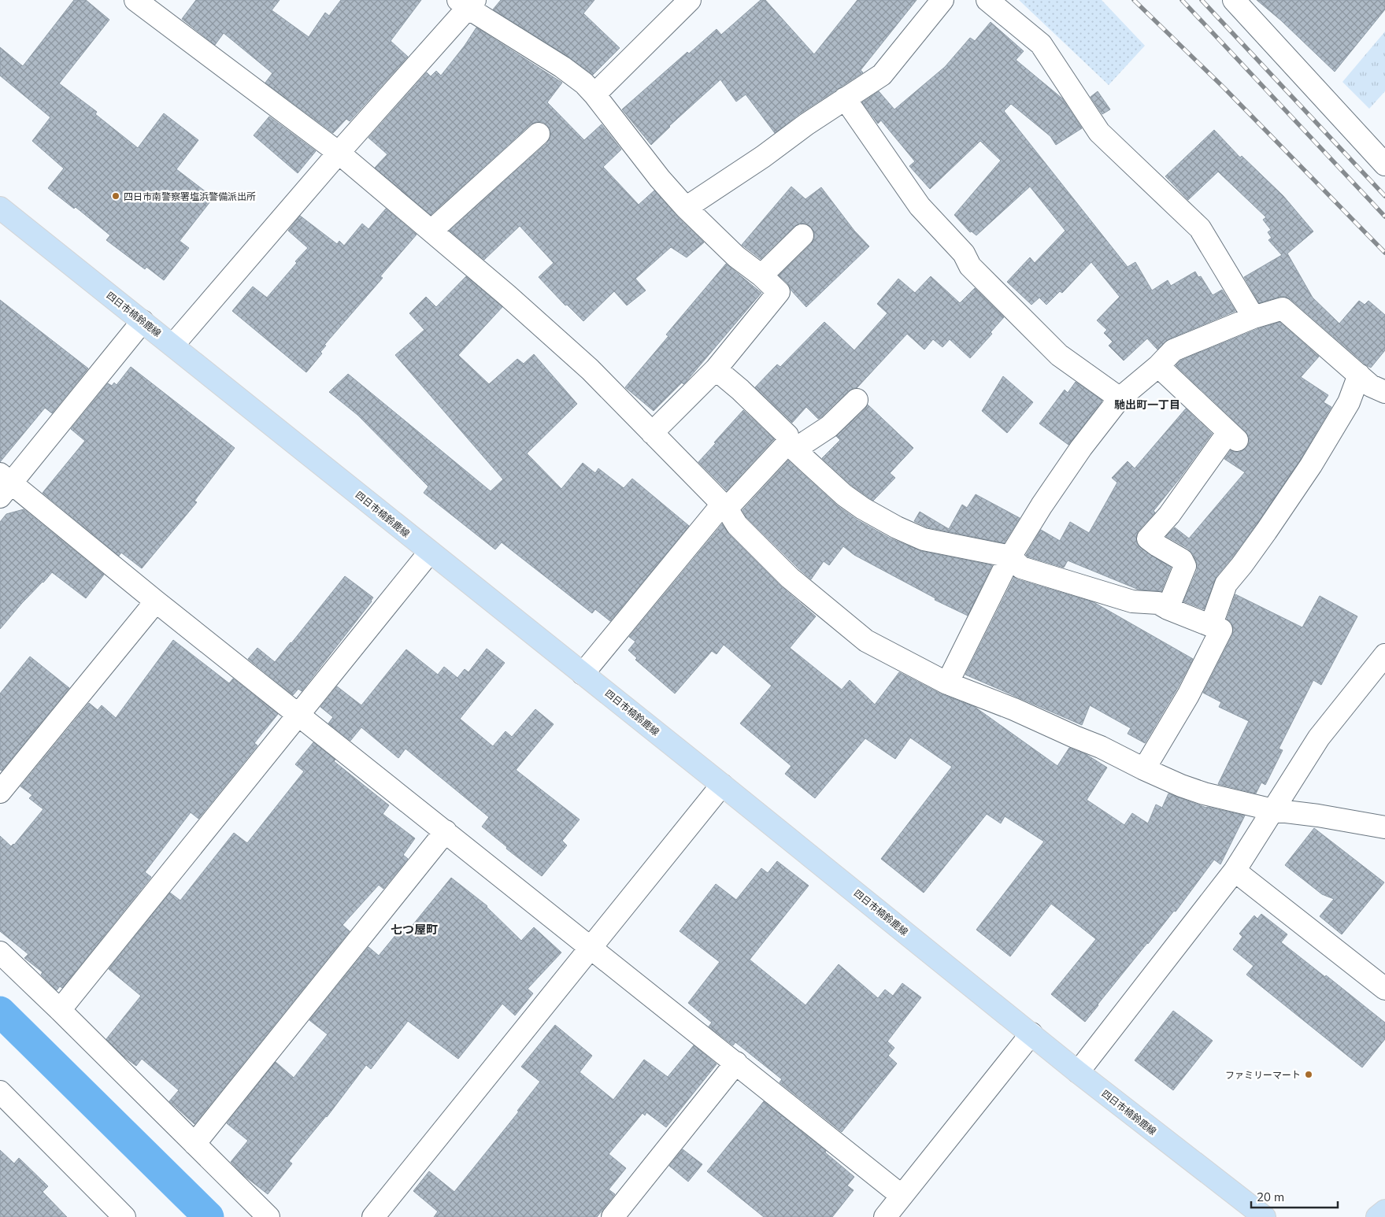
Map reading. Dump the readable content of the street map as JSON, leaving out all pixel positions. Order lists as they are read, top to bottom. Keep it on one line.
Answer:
{"streets":{"main road":["四日市楠鈴鹿線"]},"districts":["馳出町一丁目","七つ屋町"],"places":["四日市南警察署塩浜警備派出所","ファミリーマート"],"scale_bar":"20 m"}
